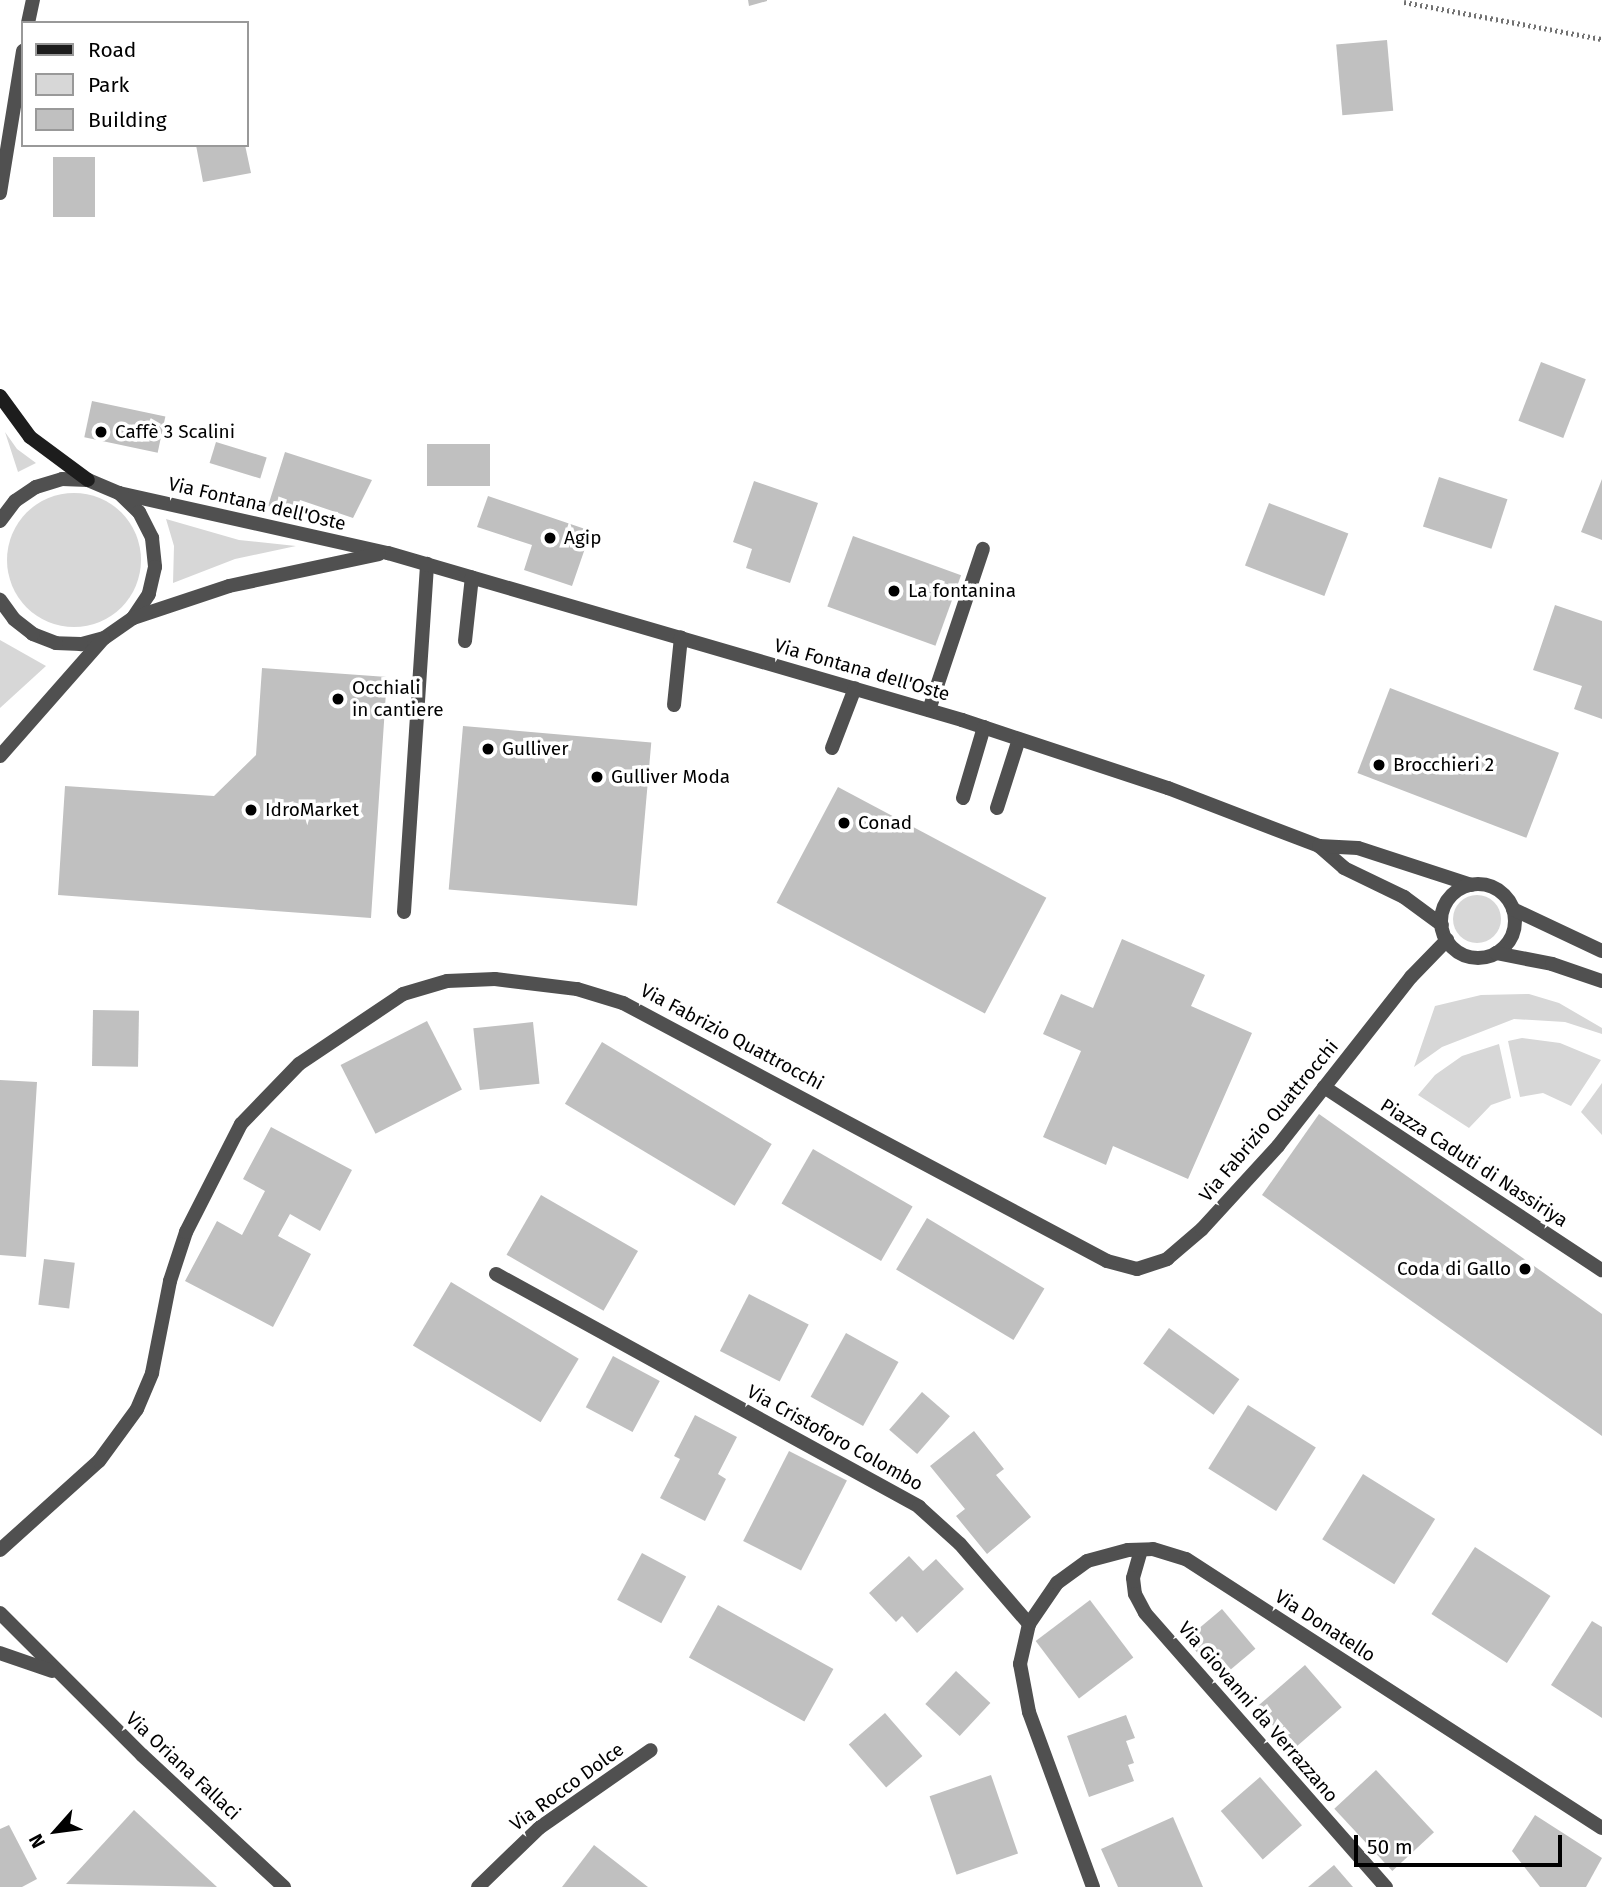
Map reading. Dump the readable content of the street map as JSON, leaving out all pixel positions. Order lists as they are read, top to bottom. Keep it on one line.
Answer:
{"streets":{"street":["Via Fontana dell'Oste","Via Fabrizio Quattrocchi","Piazza Caduti di Nassiriya","Via Cristoforo Colombo","Via Donatello","Via Giovanni da Verrazzano","Via Oriana Fallaci","Via Rocco Dolce"]},"crossings":[["Via Fontana dell'Oste","Via Fabrizio Quattrocchi"],["Via Fabrizio Quattrocchi","Piazza Caduti di Nassiriya"],["Via Cristoforo Colombo","Via Donatello"],["Via Donatello","Via Giovanni da Verrazzano"]],"places":["Caffè 3 Scalini","Agip","La fontanina","Occhiali in cantiere","Gulliver","Brocchieri 2","Gulliver Moda","IdroMarket","Conad","Coda di Gallo"],"legend":["Road","Park","Building"],"scale_bar":"50 m","north":"bottom left"}
